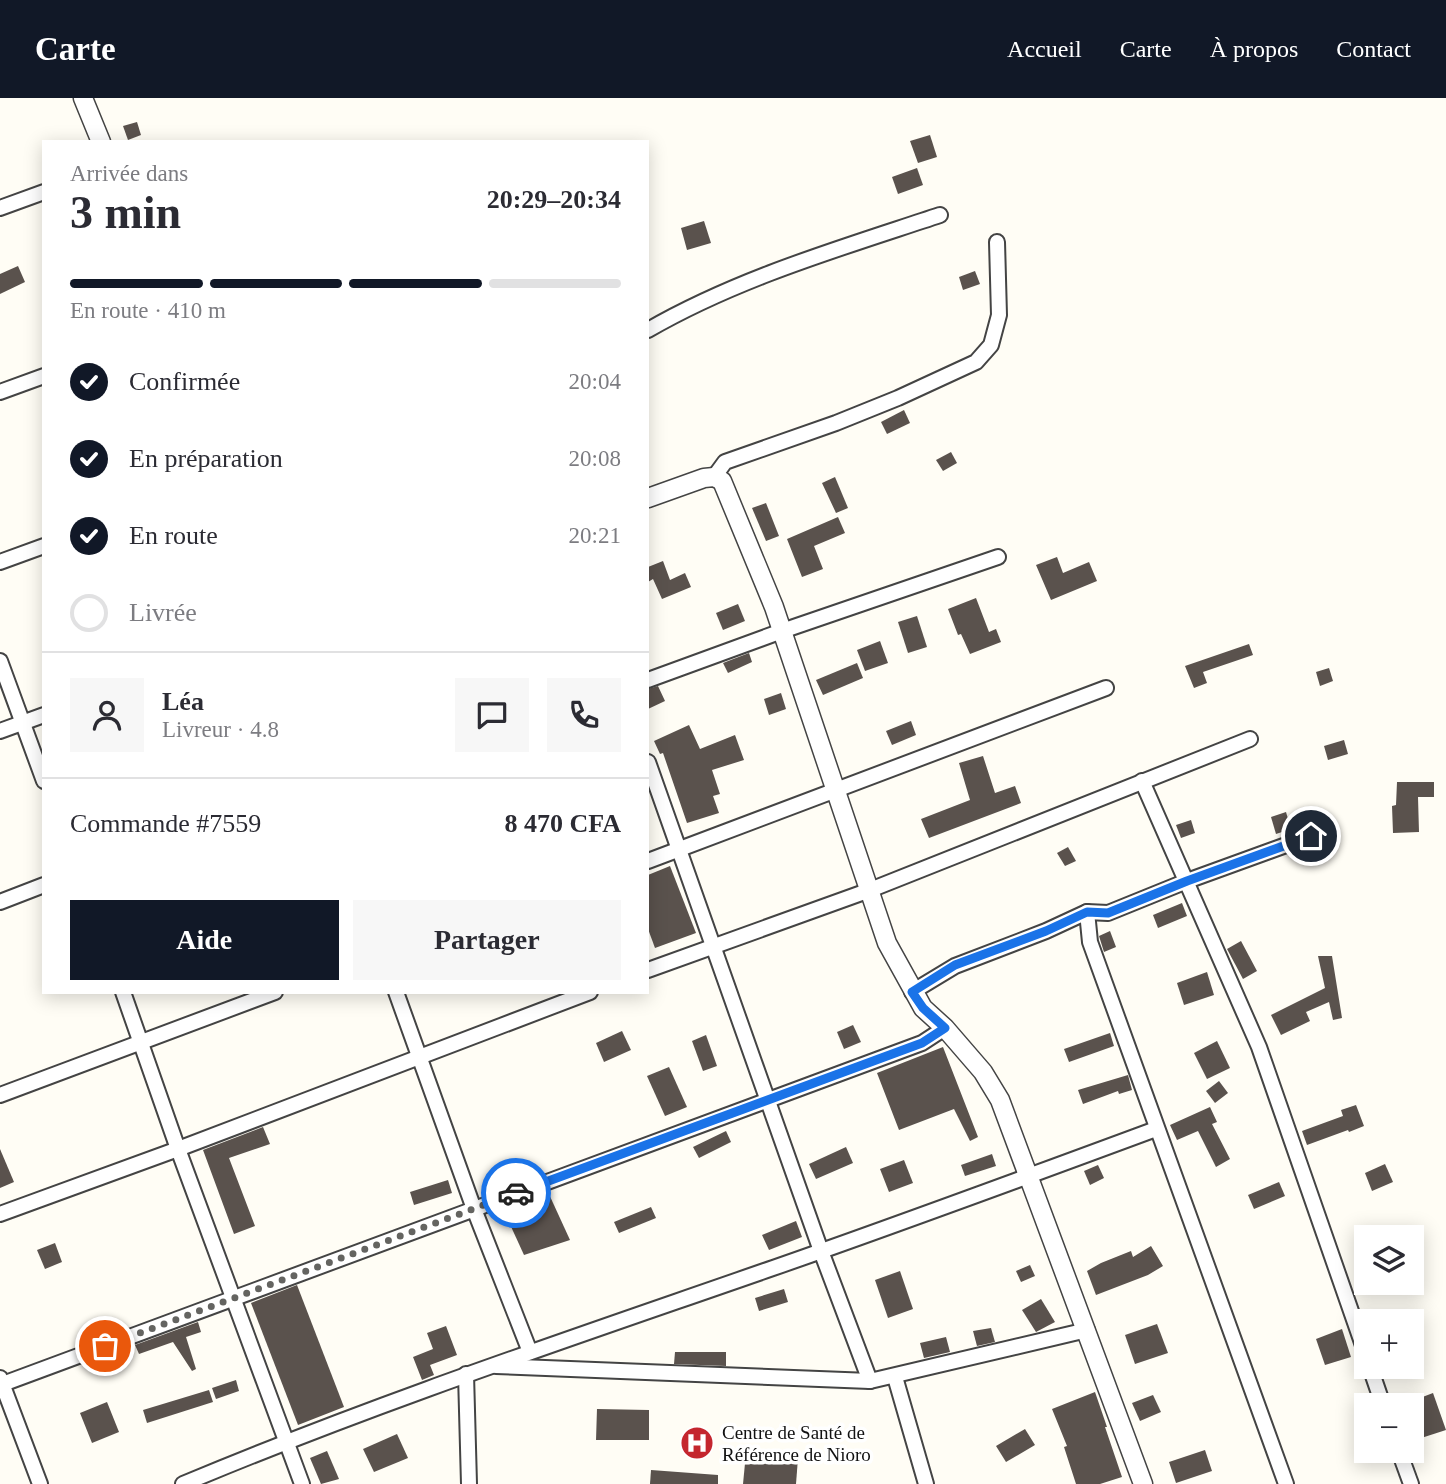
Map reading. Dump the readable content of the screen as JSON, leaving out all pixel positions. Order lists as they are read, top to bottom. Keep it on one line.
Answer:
{"places":{"hospital":["Centre de Santé de Référence de Nioro"]},"page":{"header":"Carte","nav":["Accueil","Carte","À propos","Contact"],"heading":["3 min","Arrivée dans","20:29–20:34"],"panel":["Léa","Livreur · 4.8","Commande #7559","8 470 CFA"],"bar":"En route · 410 m","list":[["Confirmée","20:04"],["En préparation","20:08"],["En route","20:21"],"Livrée"],"buttons":["Aide","Partager"],"map_buttons":["+","−"]}}
